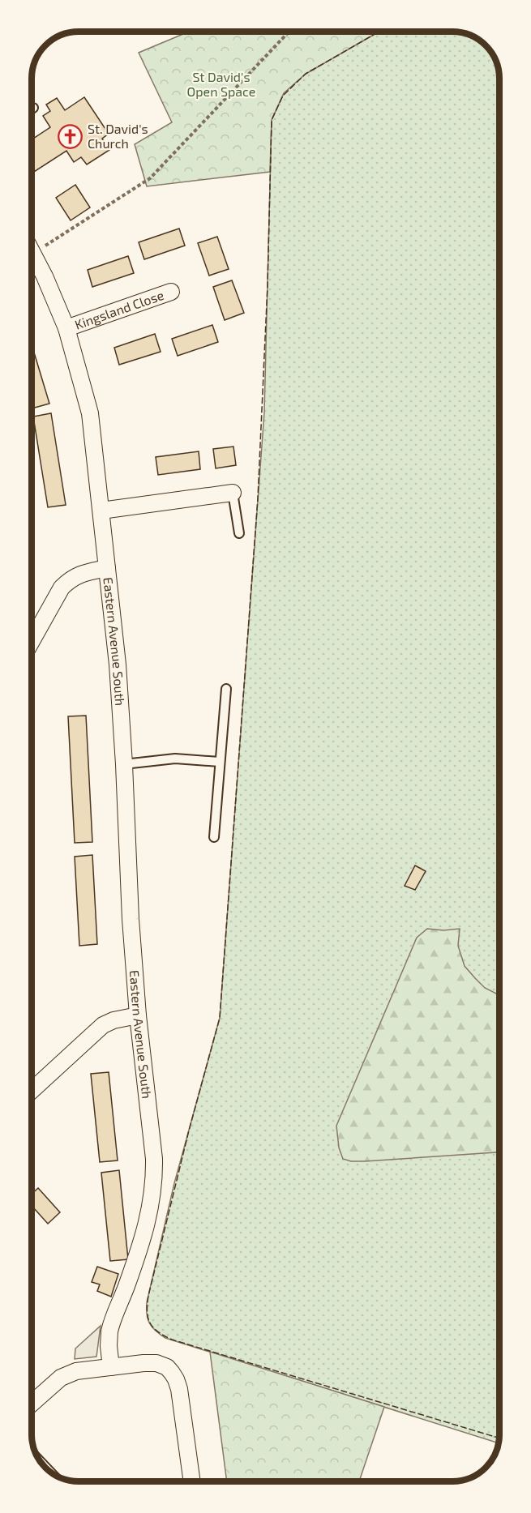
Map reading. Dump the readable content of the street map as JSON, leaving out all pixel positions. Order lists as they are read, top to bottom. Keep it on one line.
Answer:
{"streets":{"street":["Kingsland Close","Eastern Avenue South"]},"crossings":[["Kingsland Close","Eastern Avenue South"]],"parks":["St David's Open Space"],"places":{"church":["St. David's Church"]}}
